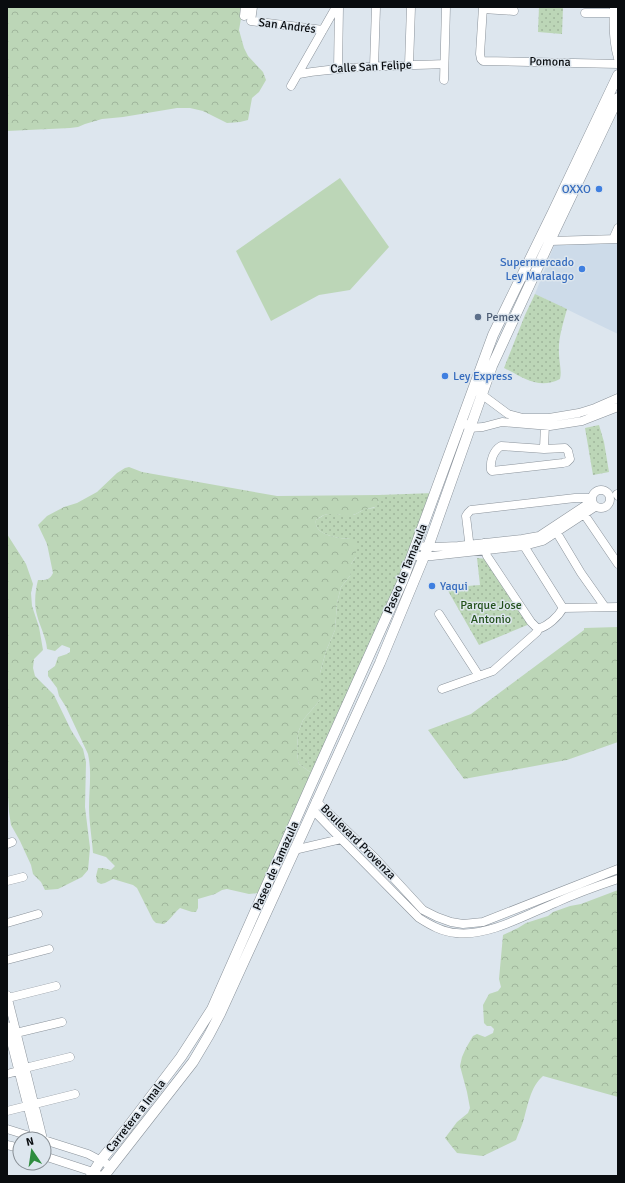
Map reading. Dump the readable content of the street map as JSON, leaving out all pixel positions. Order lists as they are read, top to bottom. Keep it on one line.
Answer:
{"streets":{"main road":["Paseo de Tamazula","Carretera a Imala"],"street":["San Andrés","Pomona","Calle San Felipe","Boulevard Provenza"]},"crossings":[["Paseo de Tamazula","Boulevard Provenza"],["Paseo de Tamazula","Carretera a Imala"]],"parks":["Parque Jose Antonio"],"places":["OXXO","Supermercado Ley Maralago","Pemex","Ley Express","Yaqui"],"north":"top"}
